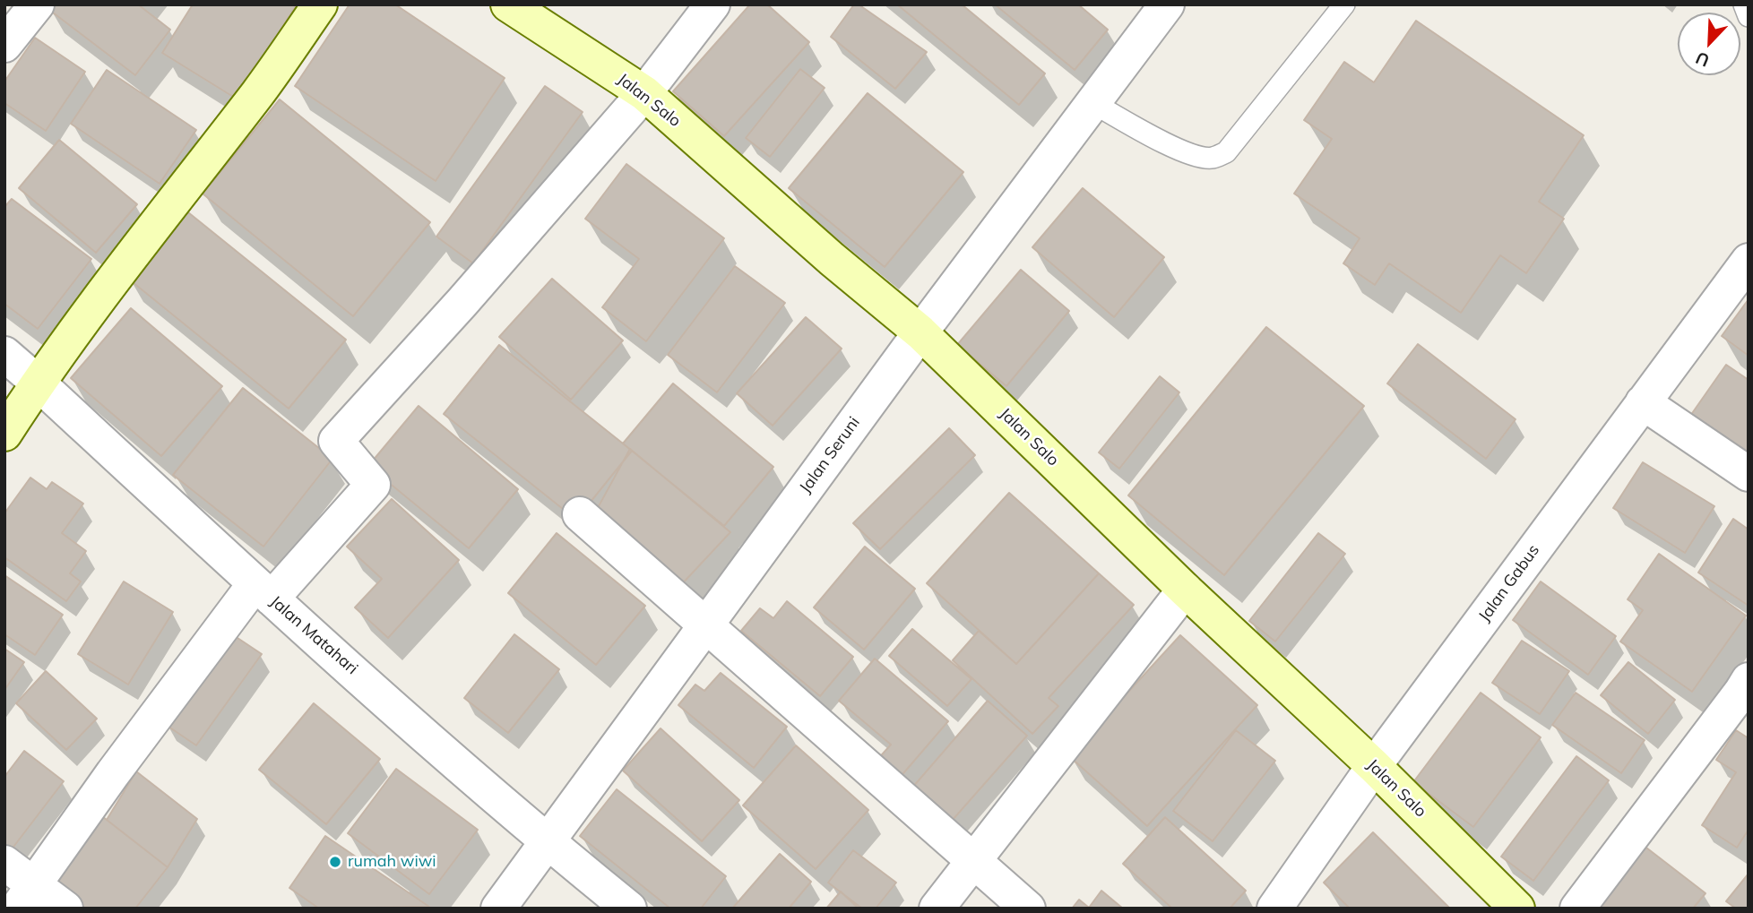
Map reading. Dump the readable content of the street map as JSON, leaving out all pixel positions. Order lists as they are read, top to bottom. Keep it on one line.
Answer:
{"streets":{"street":["Jalan Salo","Jalan Seruni","Jalan Gabus","Jalan Matahari"]},"crossings":[["Jalan Salo","Jalan Seruni"],["Jalan Salo","Jalan Gabus"],["Jalan Seruni","Jalan Matahari"]],"places":["rumah wiwi"],"north":"bottom left"}
